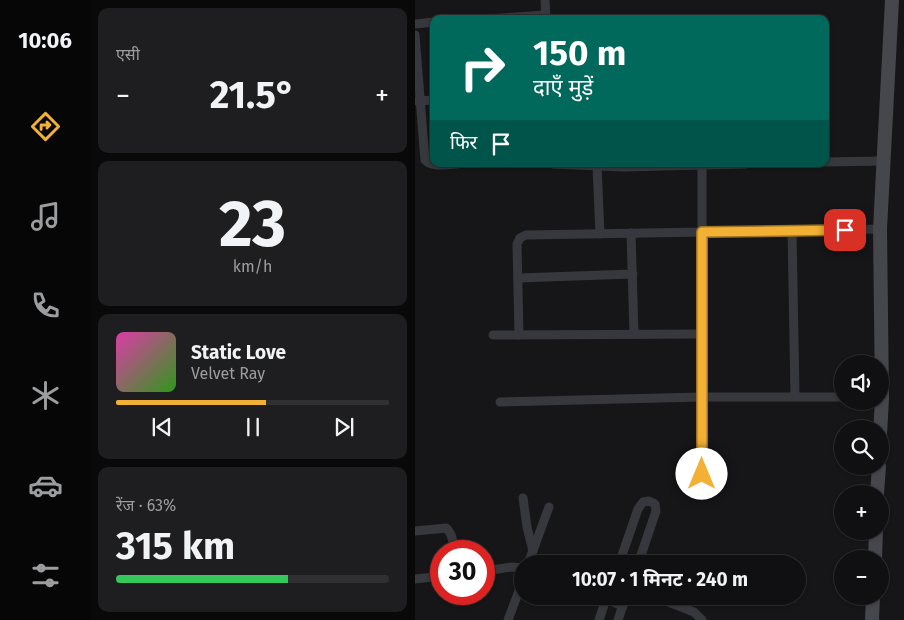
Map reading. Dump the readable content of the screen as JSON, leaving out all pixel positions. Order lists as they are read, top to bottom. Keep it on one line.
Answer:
{"page":{"tabs":"10:06","tile":["एसी",["23","km/h"],["रेंज · 63%","315 km"]],"turn":["150 m","दाएँ मुड़ें"],"heat":["−","21.5°","+"],"then":"फिर","song":["Static Love","Velvet Ray"],"map_buttons":["+","−"],"limit":"30","trip":"10:07 · 1 मिनट · 240 m"}}
